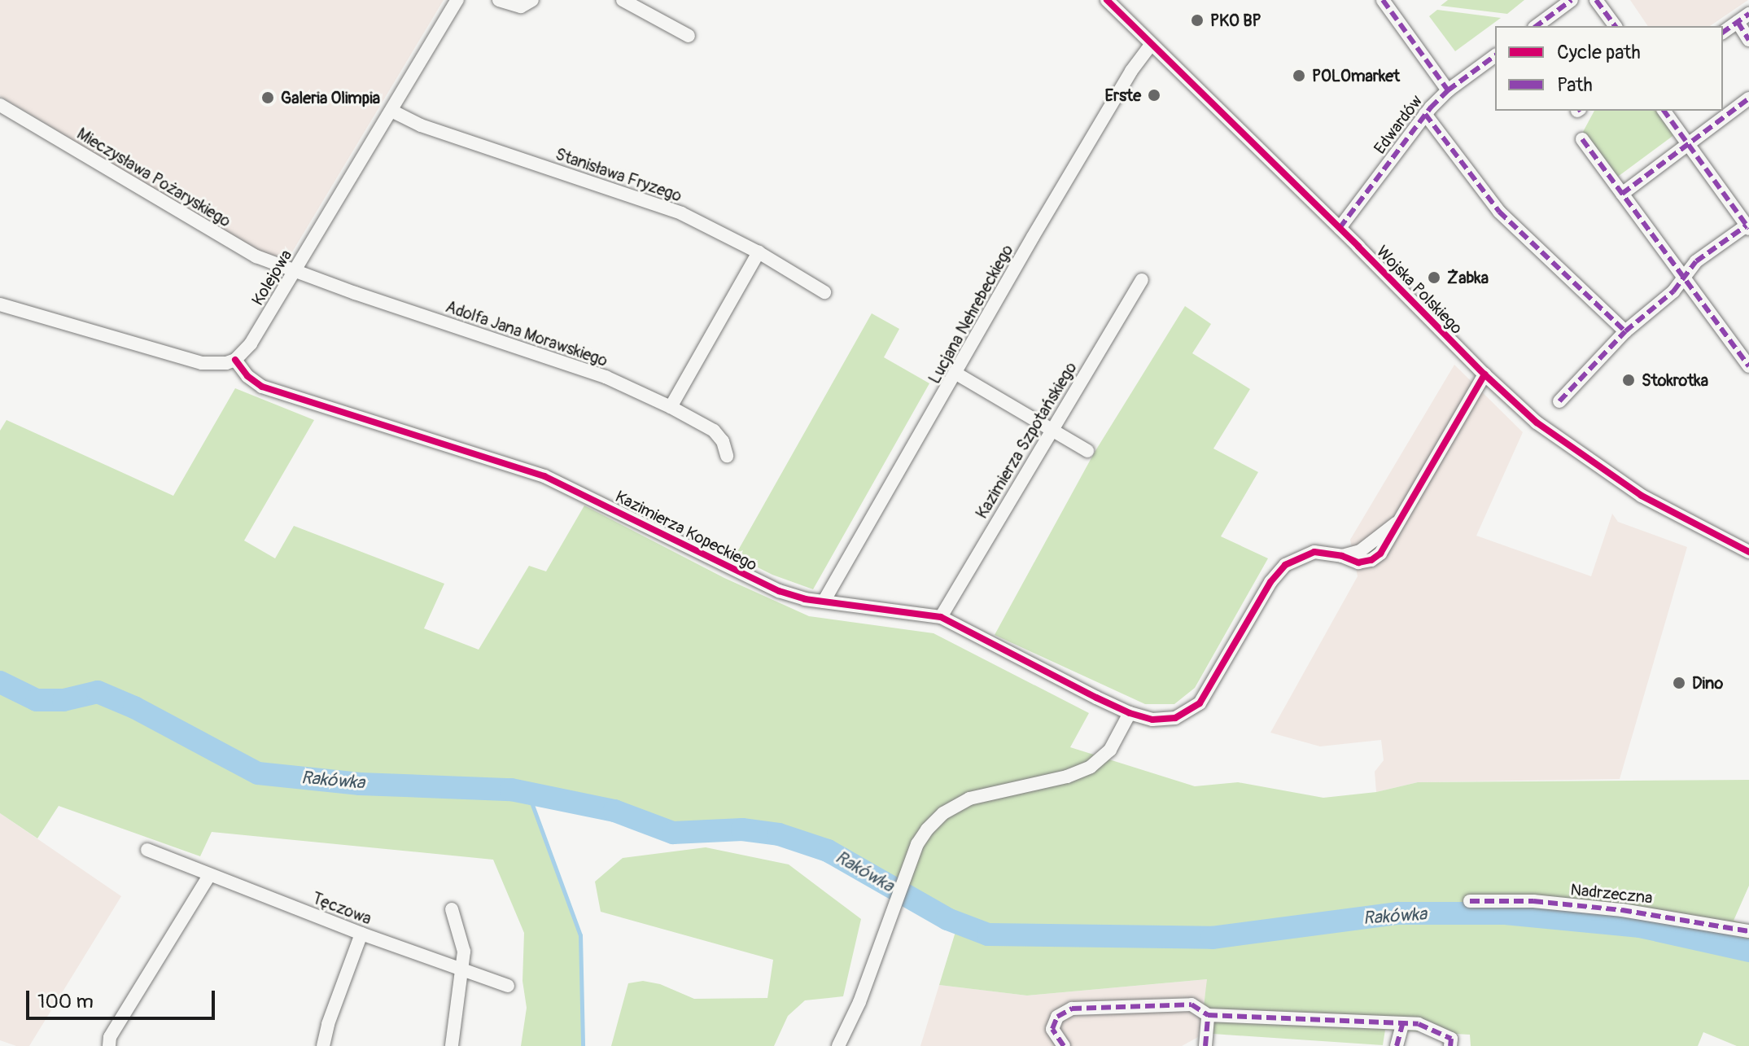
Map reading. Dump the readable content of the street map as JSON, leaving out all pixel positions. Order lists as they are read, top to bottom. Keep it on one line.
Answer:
{"streets":{"street":["Edwardów","Stanisława Fryzego","Mieczysława Pożaryskiego","Kolejowa","Wojska Polskiego","Lucjana Nehrebeckiego","Adolfa Jana Morawskiego","Kazimierza Szpotańskiego","Kazimierza Kopeckiego","Nadrzeczna","Tęczowa"]},"crossings":[["Edwardów","Wojska Polskiego"],["Stanisława Fryzego","Kolejowa"],["Mieczysława Pożaryskiego","Kolejowa"],["Mieczysława Pożaryskiego","Adolfa Jana Morawskiego"],["Kolejowa","Adolfa Jana Morawskiego"],["Kolejowa","Kazimierza Kopeckiego"],["Wojska Polskiego","Lucjana Nehrebeckiego"],["Wojska Polskiego","Kazimierza Kopeckiego"],["Lucjana Nehrebeckiego","Kazimierza Kopeckiego"],["Kazimierza Szpotańskiego","Kazimierza Kopeckiego"]],"water":["Rakówka"],"places":["PKO BP","POLOmarket","Erste","Galeria Olimpia","Żabka","Stokrotka","Dino"],"legend":["Cycle path","Path"],"scale_bar":"100 m"}
